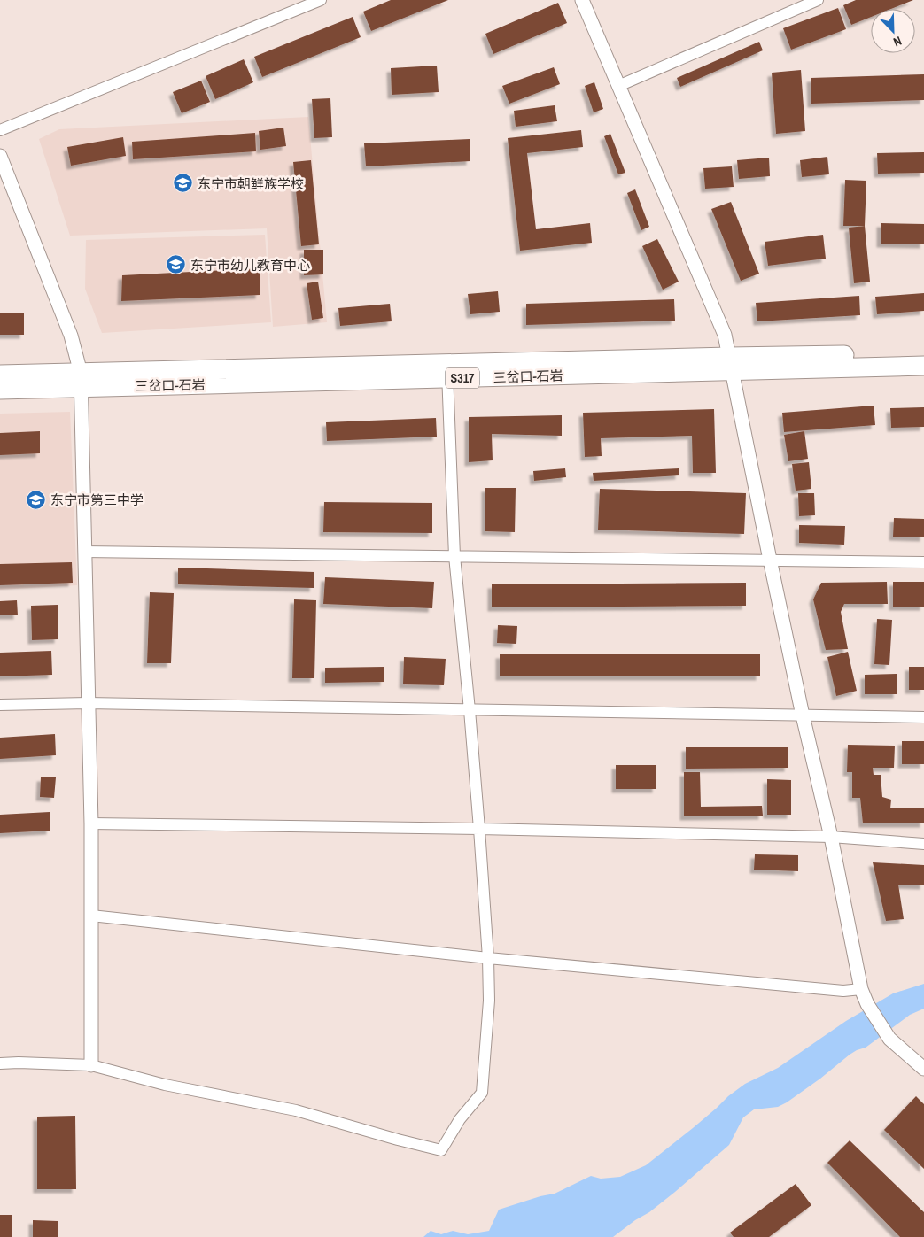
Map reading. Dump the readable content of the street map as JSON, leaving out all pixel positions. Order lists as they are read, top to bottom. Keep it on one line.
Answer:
{"streets":{"highway":["三岔口-石岩","S317"]},"places":{"school or university":["东宁市朝鲜族学校","东宁市幼儿教育中心","东宁市第三中学"]},"north":"bottom right"}
